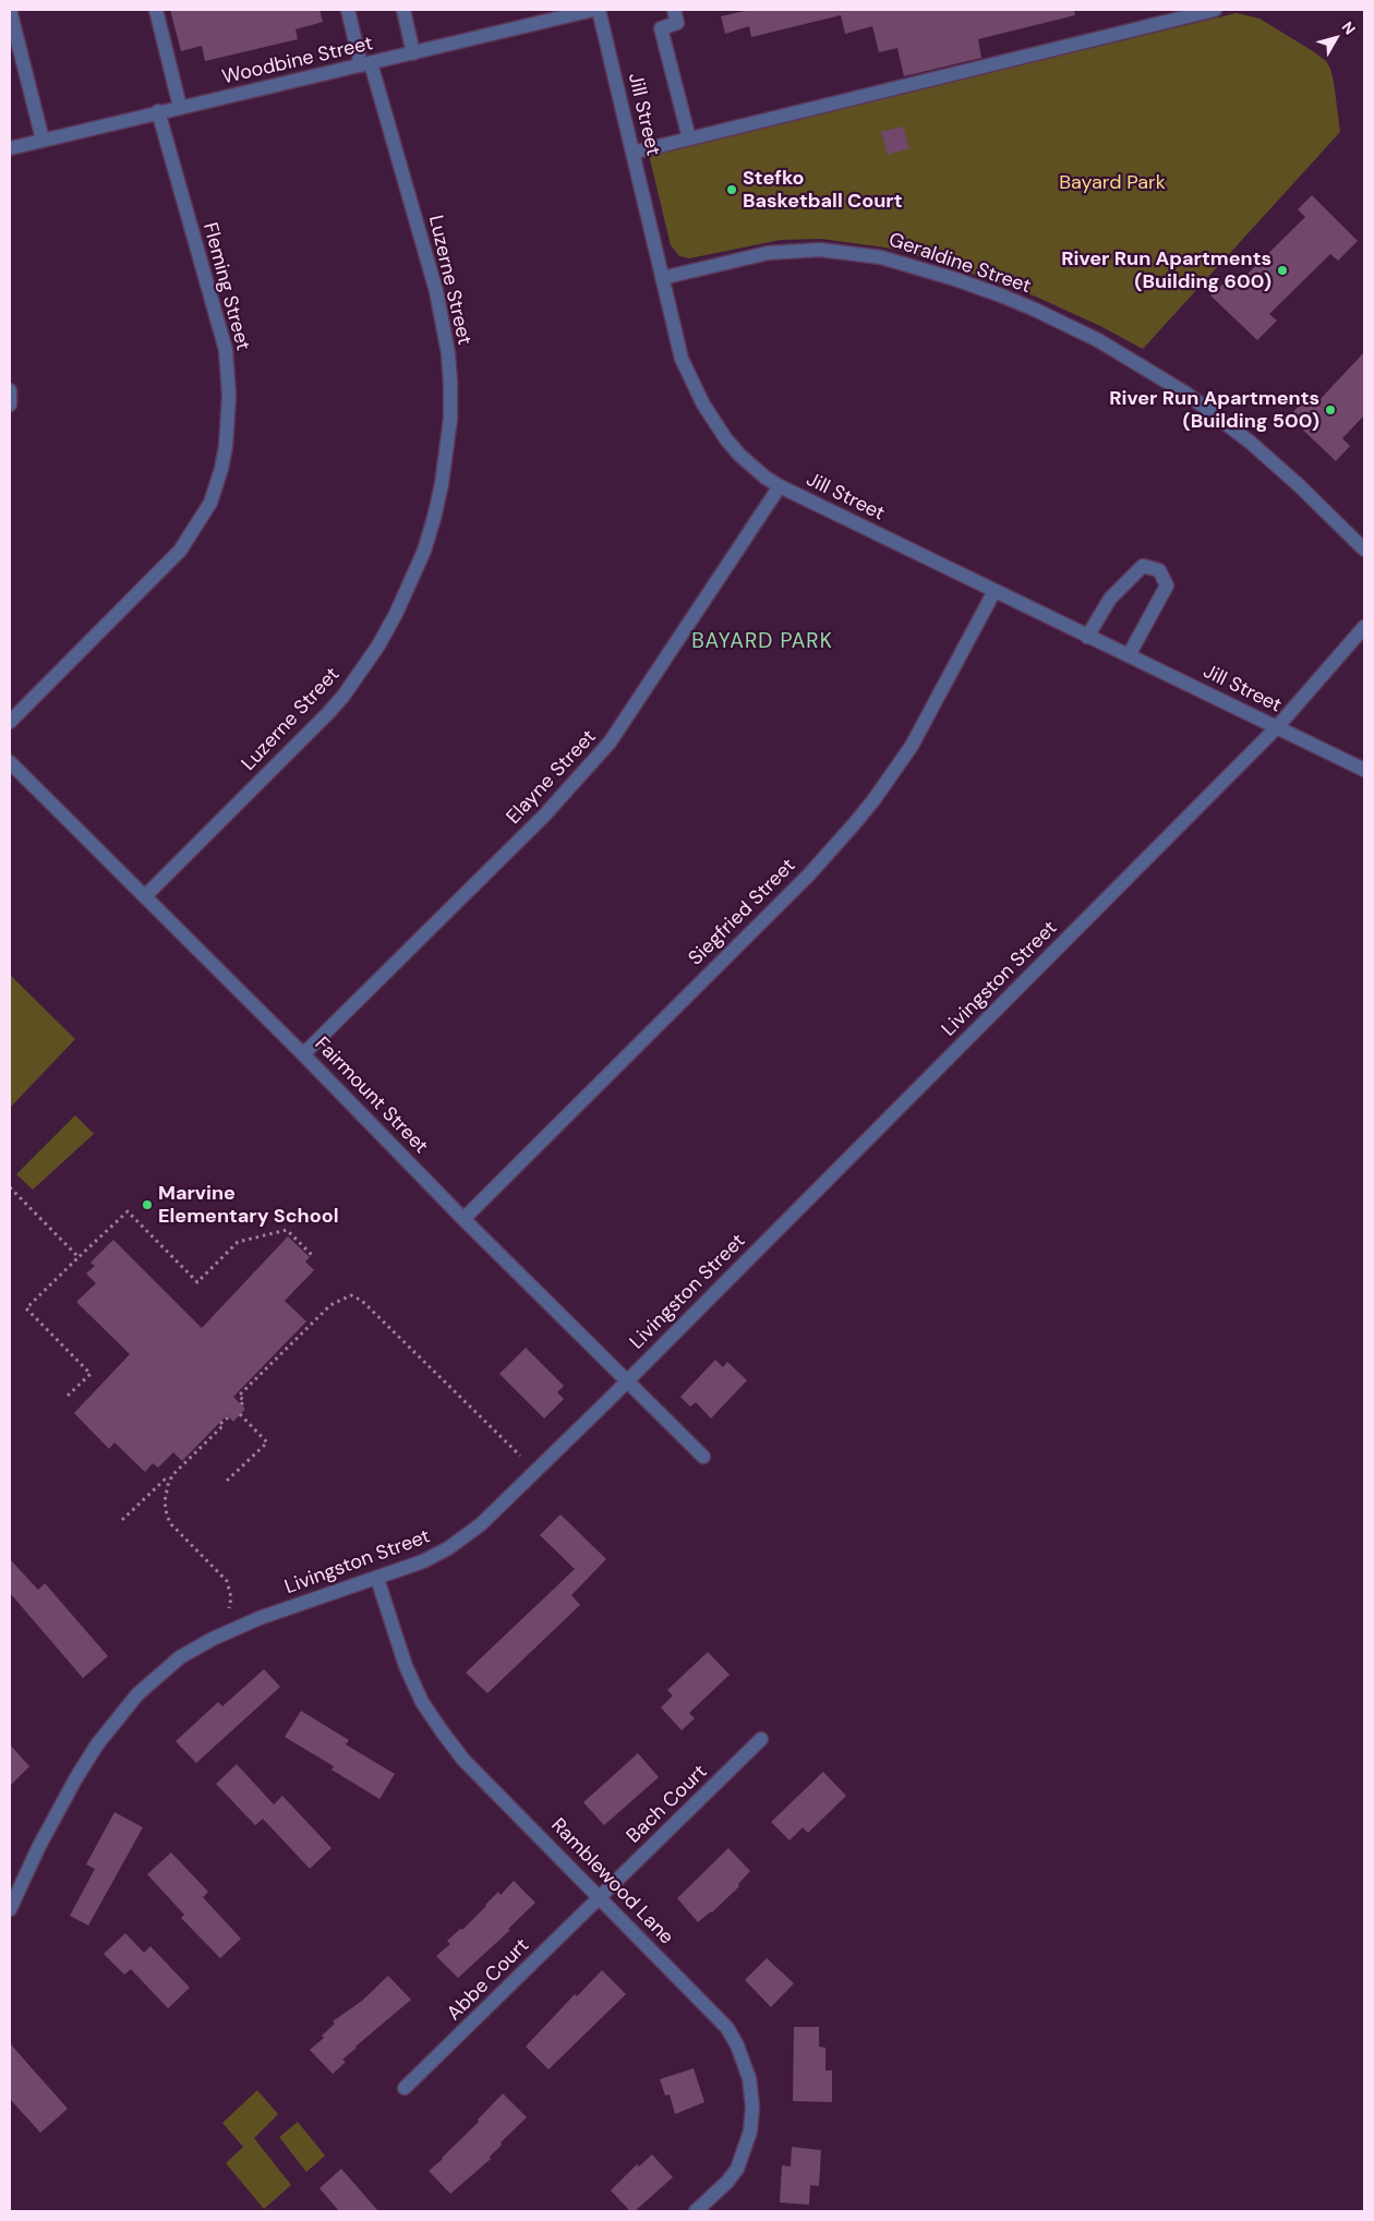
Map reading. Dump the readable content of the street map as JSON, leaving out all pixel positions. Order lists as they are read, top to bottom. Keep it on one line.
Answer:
{"streets":{"street":["Woodbine Street","Jill Street","Geraldine Street","Luzerne Street","Fleming Street","Elayne Street","Siegfried Street","Livingston Street","Fairmount Street","Bach Court","Ramblewood Lane","Abbe Court"]},"crossings":[["Woodbine Street","Luzerne Street"],["Woodbine Street","Fleming Street"],["Jill Street","Geraldine Street"],["Jill Street","Elayne Street"],["Jill Street","Siegfried Street"],["Jill Street","Livingston Street"],["Luzerne Street","Fairmount Street"],["Elayne Street","Fairmount Street"],["Siegfried Street","Fairmount Street"],["Livingston Street","Fairmount Street"],["Livingston Street","Ramblewood Lane"],["Bach Court","Ramblewood Lane"],["Bach Court","Abbe Court"],["Ramblewood Lane","Abbe Court"]],"districts":["BAYARD PARK"],"parks":["Bayard Park"],"places":["Stefko Basketball Court","River Run Apartments (Building 600)","River Run Apartments (Building 500)","Marvine Elementary School"],"north":"top right"}
